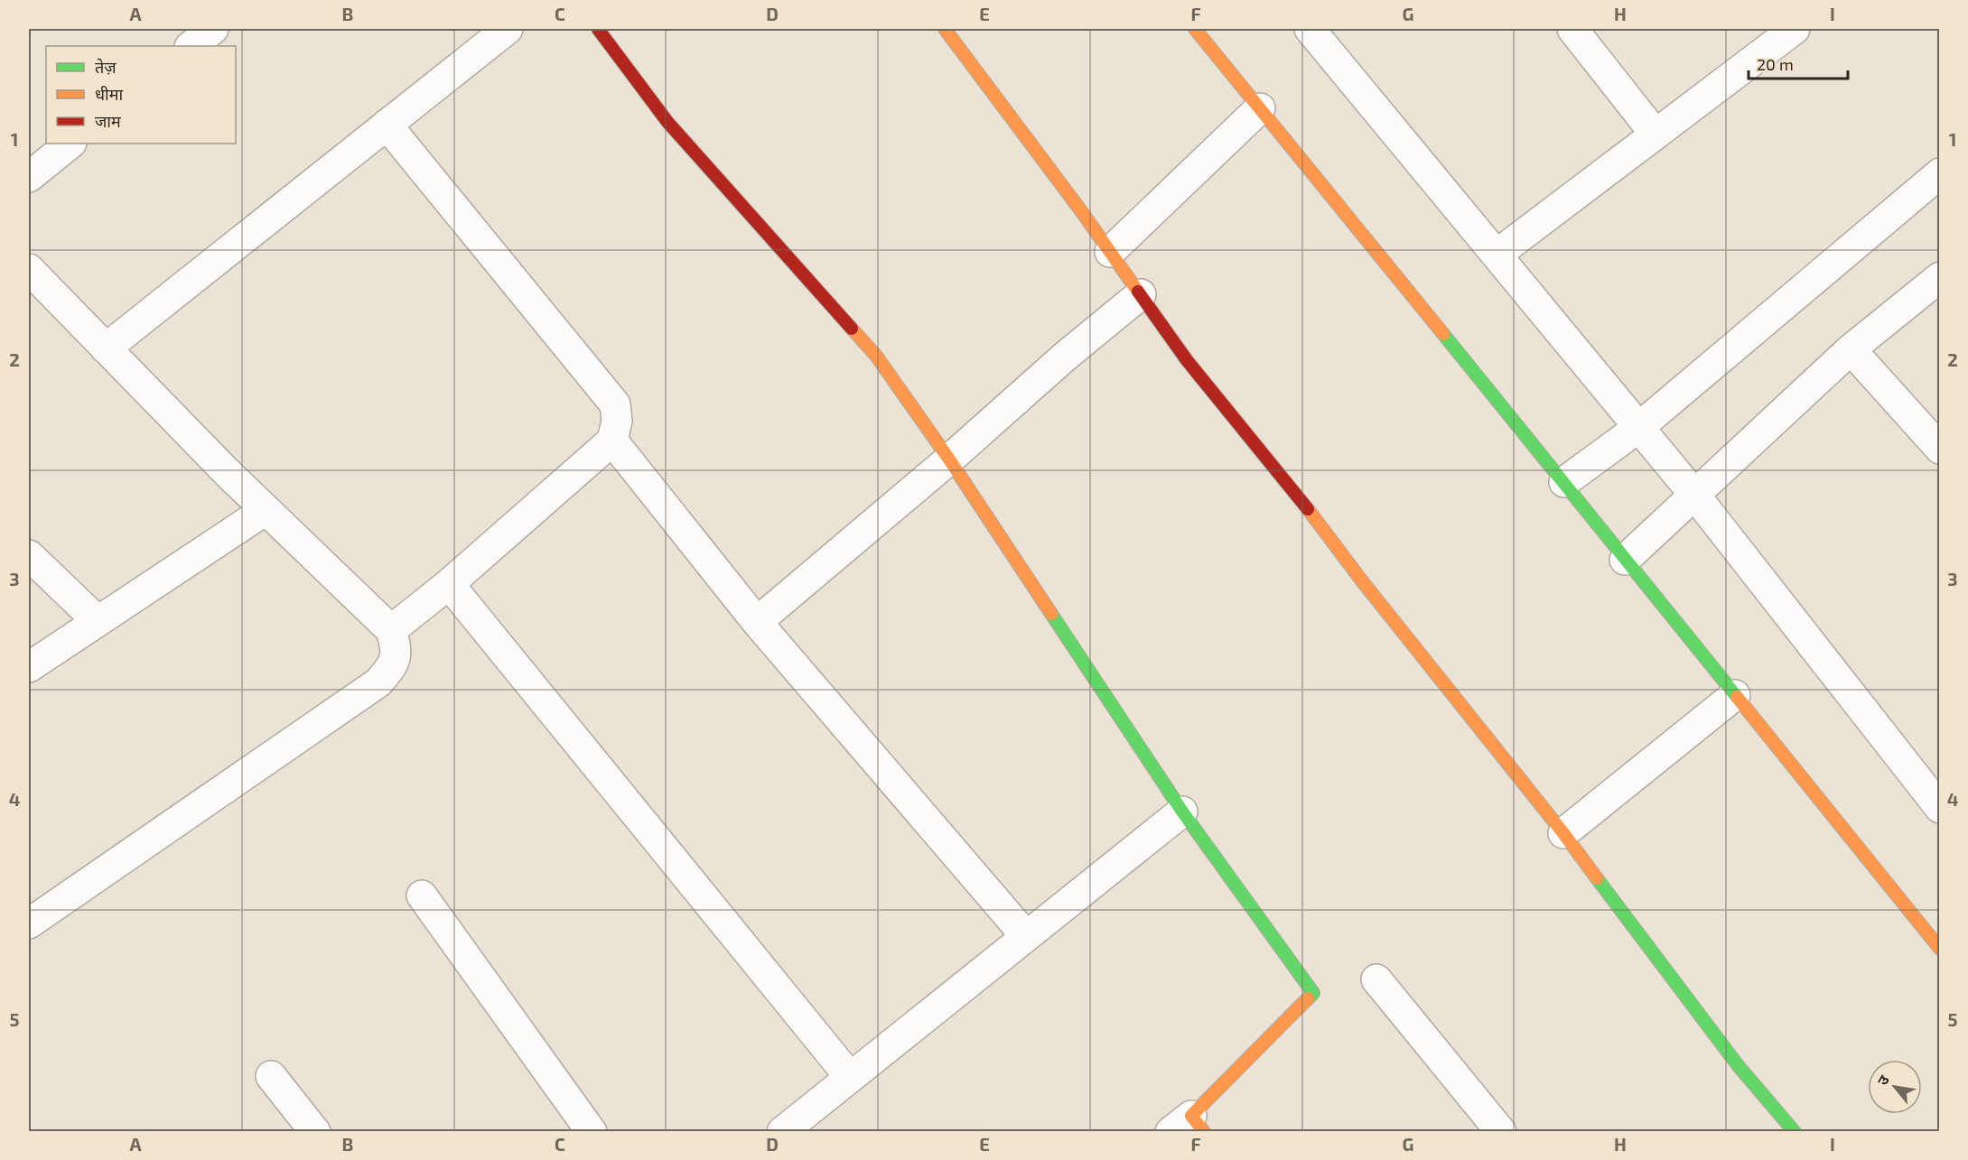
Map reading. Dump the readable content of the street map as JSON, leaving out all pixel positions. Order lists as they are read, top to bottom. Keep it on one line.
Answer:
{"legend":["तेज़","धीमा","जाम"],"scale_bar":"20 m","north":"top left","grid":{"columns":["A","B","C","D","E","F","G","H","I"],"rows":["1","2","3","4","5"]}}
